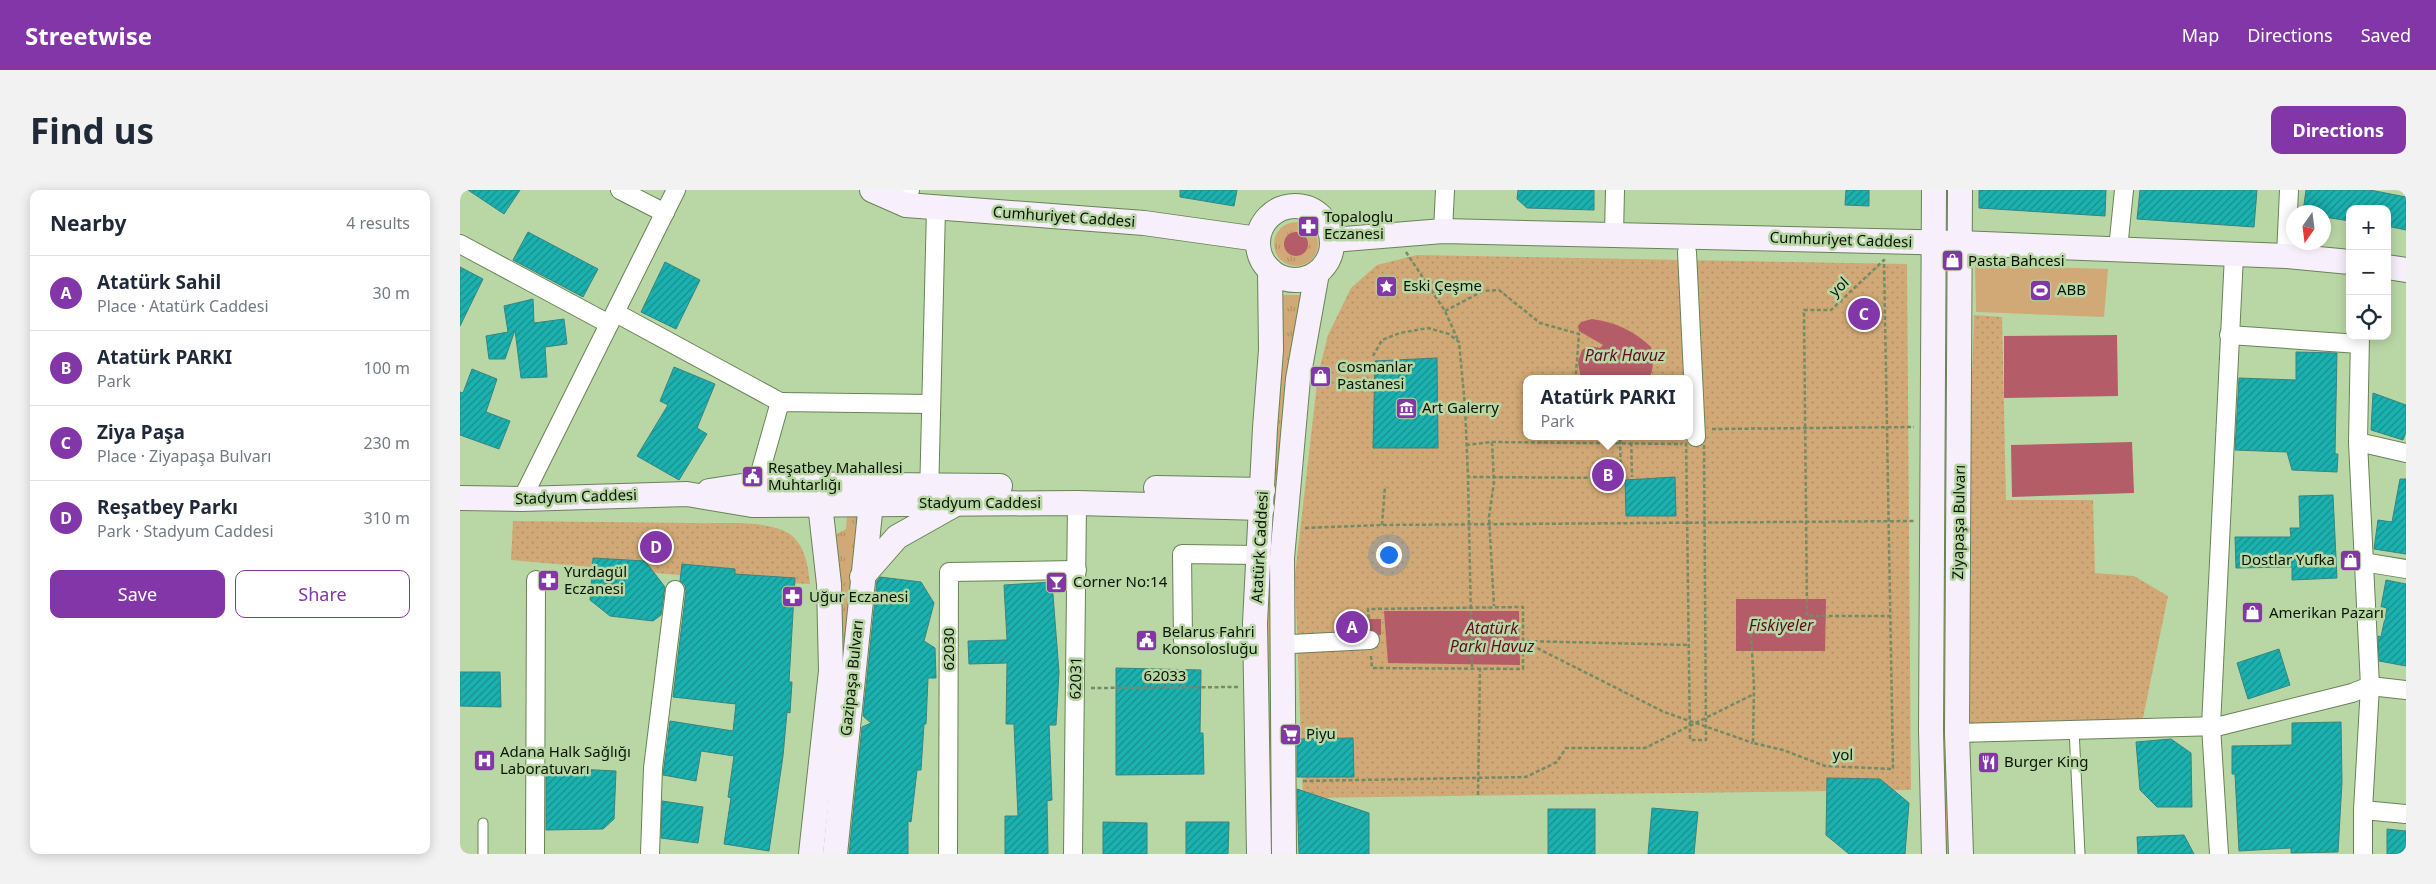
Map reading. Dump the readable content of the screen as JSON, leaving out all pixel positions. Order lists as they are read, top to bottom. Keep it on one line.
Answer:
{"streets":{"main road":["Cumhuriyet Caddesi","Stadyum Caddesi","Ziyapaşa Bulvarı","Atatürk Caddesi","Gazipaşa Bulvarı"],"street":["62030","62031"],"path":["yol","62033"]},"crossings":[["Cumhuriyet Caddesi","Ziyapaşa Bulvarı"],["Cumhuriyet Caddesi","Atatürk Caddesi"],["Stadyum Caddesi","Atatürk Caddesi"],["Stadyum Caddesi","Gazipaşa Bulvarı"],["Stadyum Caddesi","62031"],["62030","62031"]],"water":["Park Havuz","Fiskiyeler","Atatürk Parkı Havuz"],"places":{"pharmacy":["Topaloglu Eczanesi","Yurdagül Eczanesi","Uğur Eczanesi"],"shop":["Pasta Bahcesi","Cosmanlar Pastanesi","Dostlar Yufka","Amerikan Pazarı"],"place":["Eski Çeşme"],"sports":["ABB"],"museum":["Art Galerry"],"public building":["Reşatbey Mahallesi Muhtarlığı","Belarus Fahri Konsolosluğu"],"bar":["Corner No:14"],"supermarket":["Piyu"],"hospital":["Adana Halk Sağlığı Laboratuvarı"],"restaurant":["Burger King"]},"north":"bottom","page":{"header":"Streetwise","nav":["Map","Directions","Saved"],"buttons":["Directions",["Save","Share"]],"title":"Find us","heading":["Nearby","4 results"],"map_buttons":["+","−"],"list":[{"mark":"A","name":"Atatürk Sahil","note":"Place · Atatürk Caddesi","value":"30 m"},{"mark":"B","name":"Atatürk PARKI","note":"Park","value":"100 m"},{"mark":"C","name":"Ziya Paşa","note":"Place · Ziyapaşa Bulvarı","value":"230 m"},{"mark":"D","name":"Reşatbey Parkı","note":"Park · Stadyum Caddesi","value":"310 m"}],"pins":["C","B","D","A"],"popup":["Atatürk PARKI","Park"]}}
